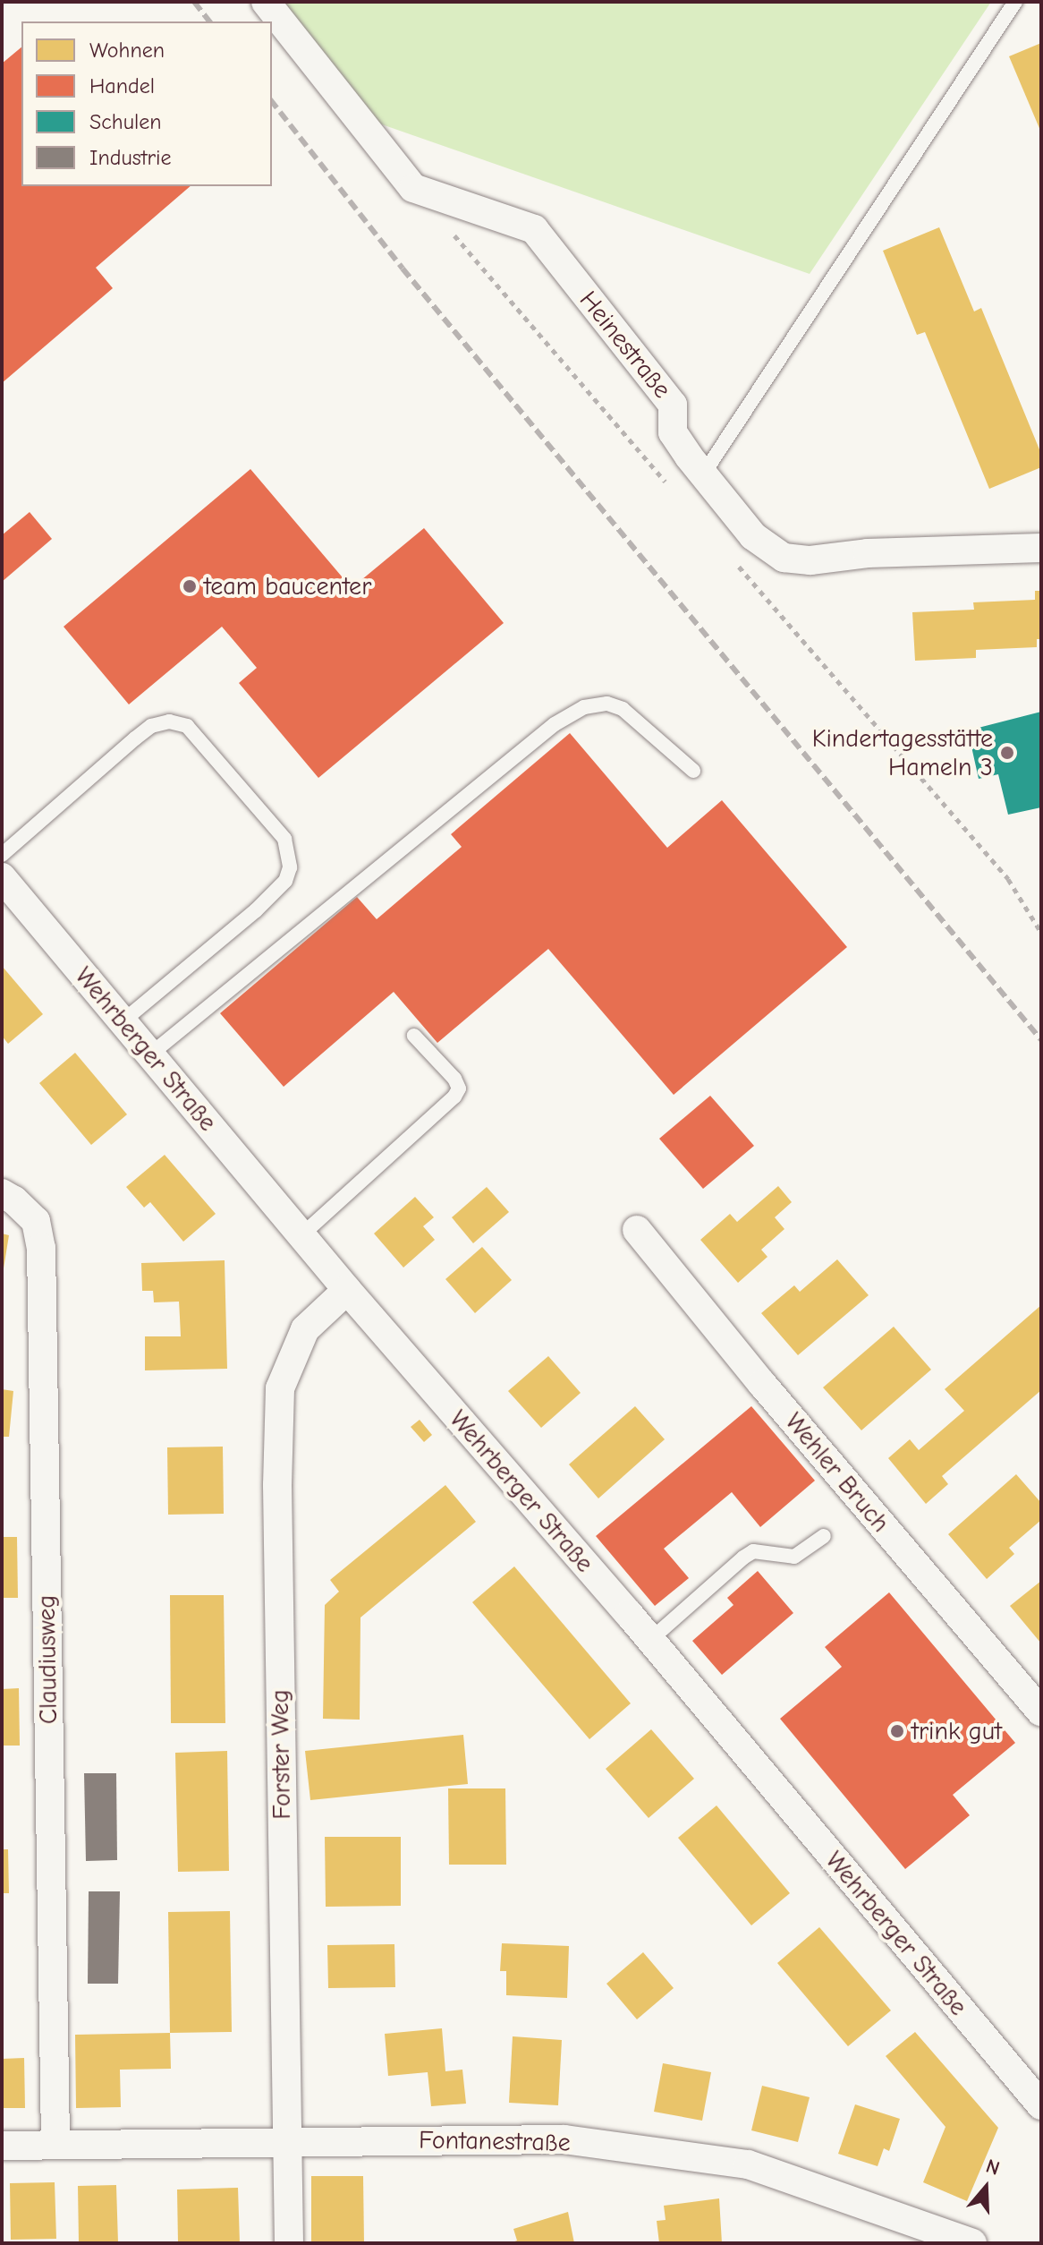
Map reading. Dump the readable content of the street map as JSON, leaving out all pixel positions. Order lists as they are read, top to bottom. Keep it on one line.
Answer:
{"streets":{"street":["Heinestraße","Wehrberger Straße","Wehler Bruch","Claudiusweg","Forster Weg","Fontanestraße"]},"crossings":[["Wehrberger Straße","Forster Weg"],["Claudiusweg","Fontanestraße"],["Forster Weg","Fontanestraße"]],"places":["team baucenter","Kindertagesstätte Hameln 3","trink gut"],"legend":["Wohnen","Handel","Schulen","Industrie"],"north":"top"}
